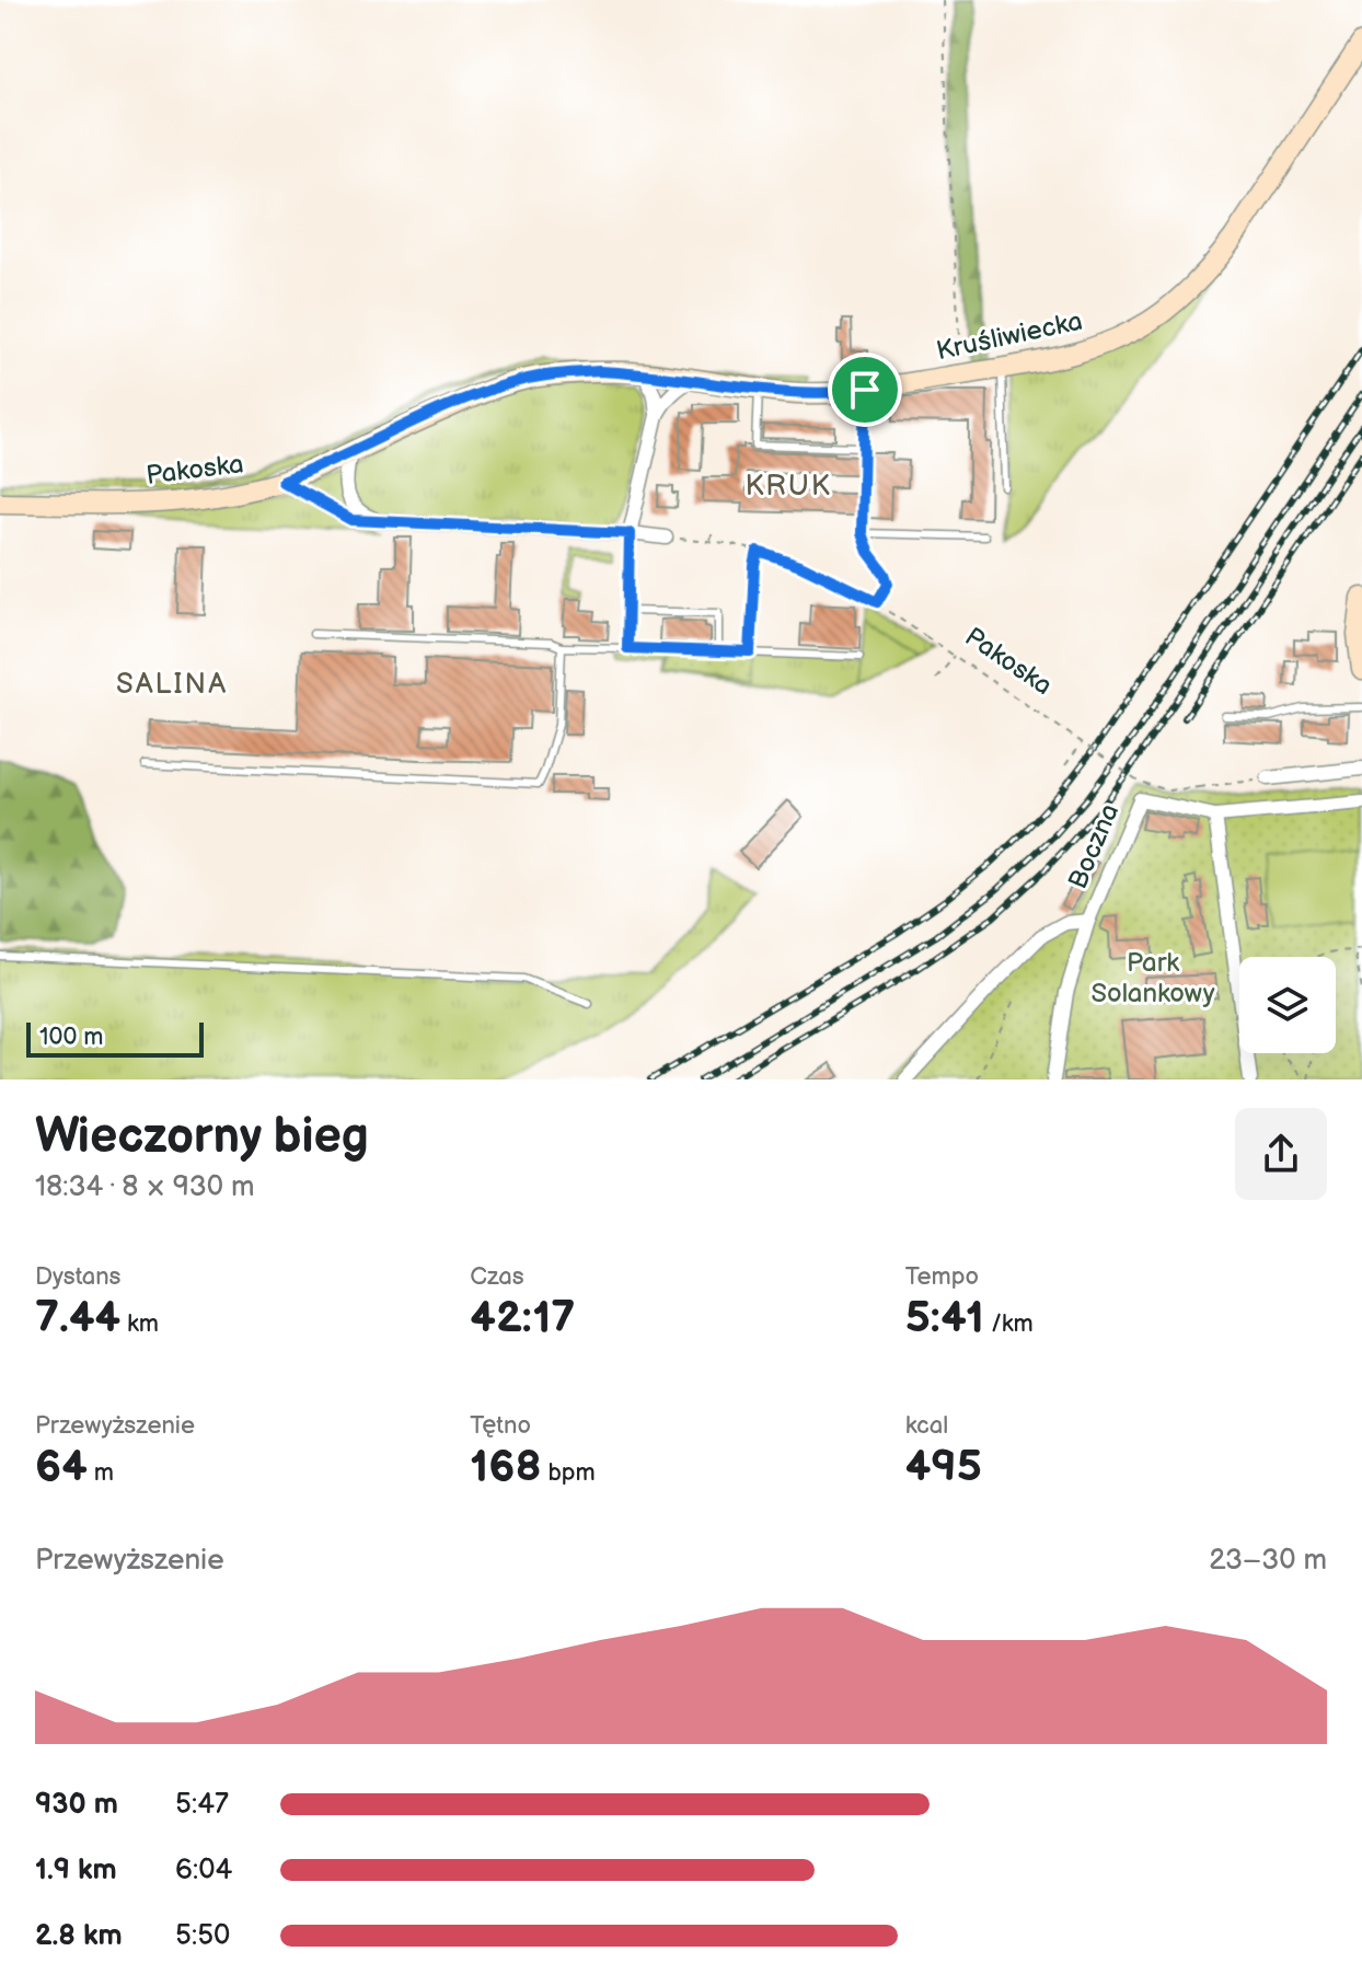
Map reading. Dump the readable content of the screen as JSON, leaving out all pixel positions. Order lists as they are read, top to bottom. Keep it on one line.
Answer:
{"streets":{"main road":["Kruśliwiecka","Pakoska"],"street":["Boczna"]},"crossings":[["Kruśliwiecka","Pakoska"]],"districts":["KRUK","SALINA"],"parks":["Park Solankowy"],"scale_bar":"100 m","page":{"scale":"100 m","heading":["Wieczorny bieg","18:34 · 8 × 930 m"],"stats":[["Dystans","7.44 km"],["Czas","42:17"],["Tempo","5:41 /km"],["Przewyższenie","64 m"],["Tętno","168 bpm"],["kcal","495"]],"chart":["Przewyższenie","23–30 m"],"list":[{"name":"930 m","note":"5:47"},{"name":"1.9 km","note":"6:04"},{"name":"2.8 km","note":"5:50"}]}}
